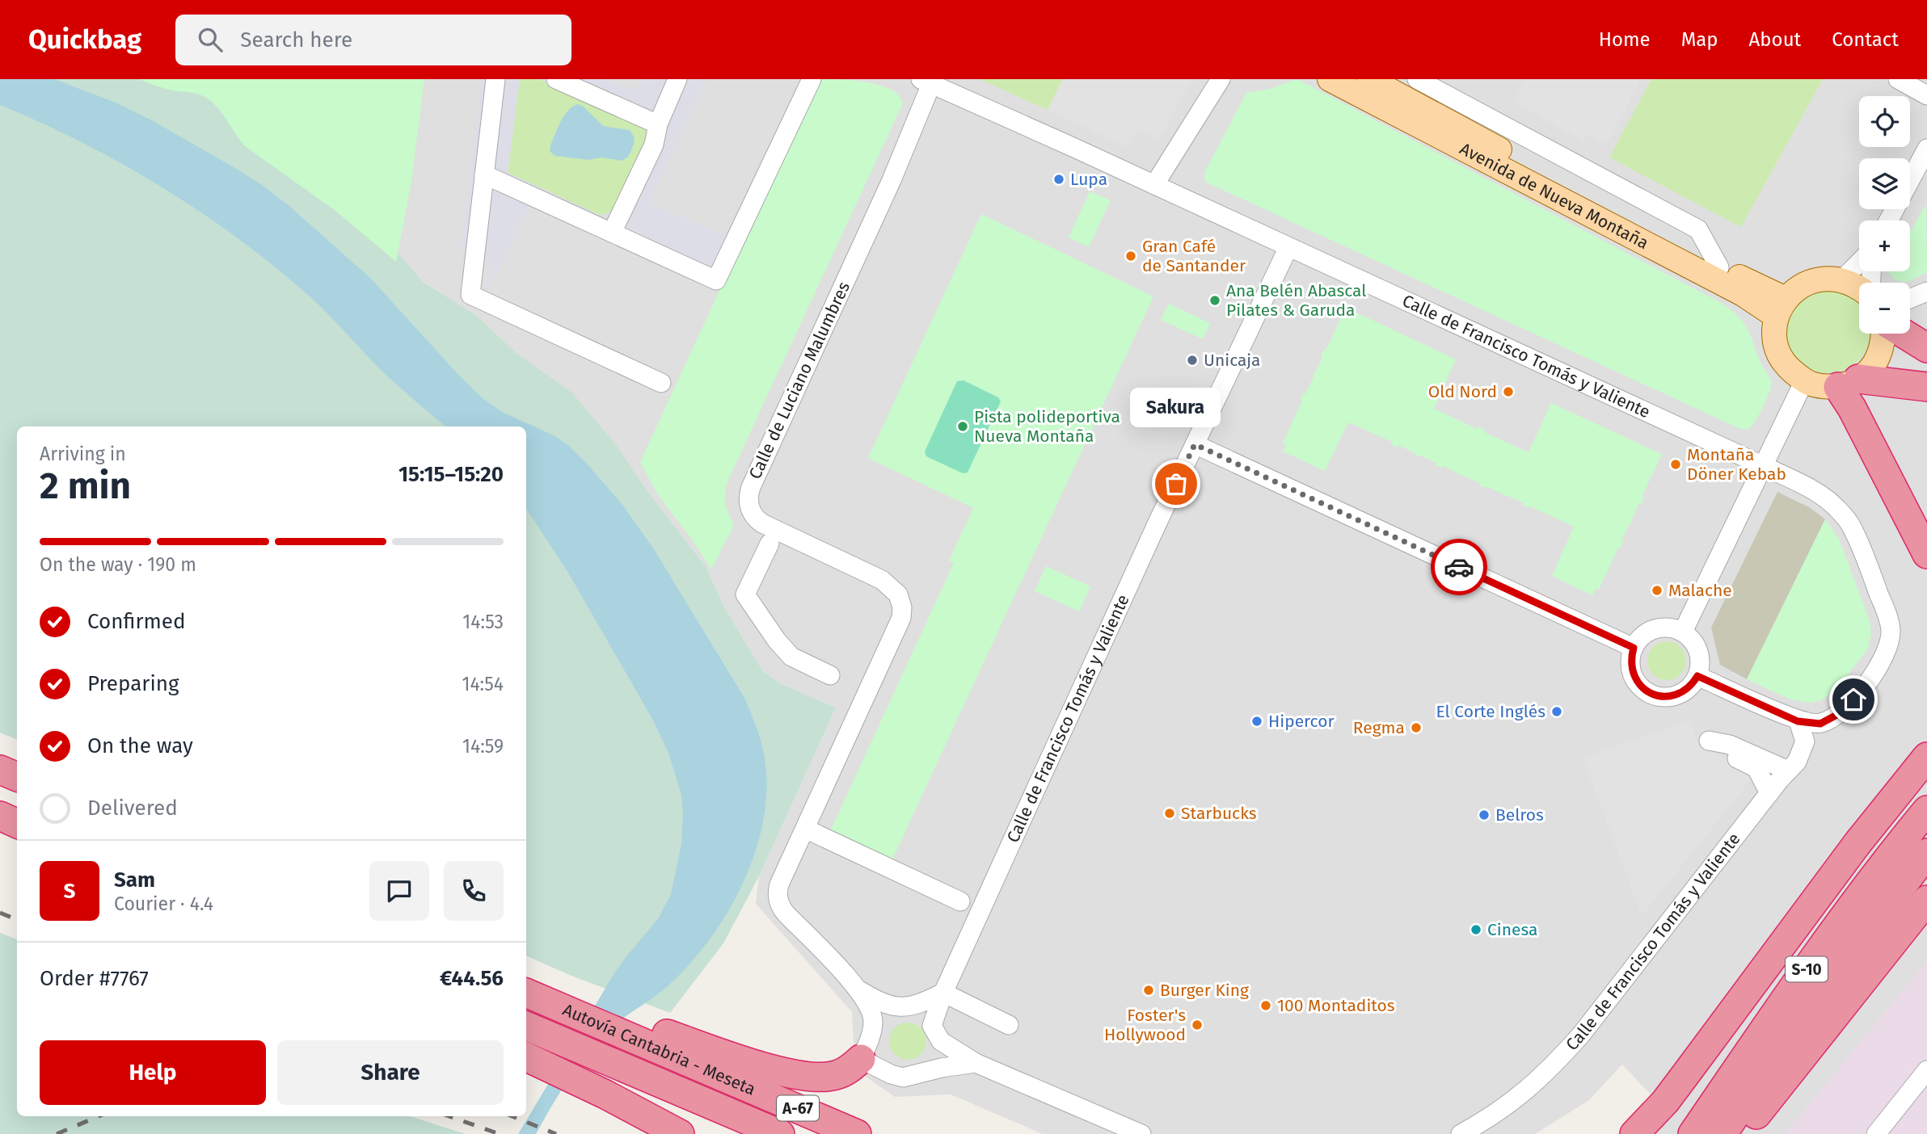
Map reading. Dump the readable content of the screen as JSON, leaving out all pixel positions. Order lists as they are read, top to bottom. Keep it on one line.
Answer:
{"streets":{"highway":["S-10","Autovía Cantabria - Meseta","A-67"],"main road":["Avenida de Nueva Montaña"],"street":["Calle de Francisco Tomás y Valiente","Calle de Luciano Malumbres"]},"crossings":[["Calle de Francisco Tomás y Valiente","Calle de Luciano Malumbres"]],"places":["Lupa","Gran Café de Santander","Ana Belén Abascal Pilates & Garuda","Unicaja","Old Nord","Pista polideportiva Nueva Montaña","Montaña Döner Kebab","Sakura","Malache","El Corte Inglés","Hipercor","Regma","Starbucks","Belros","Cinesa","Burger King","100 Montaditos","Foster's Hollywood"],"page":{"header":"Quickbag","search":"Search here","nav":["Home","Map","About","Contact"],"map_buttons":["+","−"],"bubble":"Sakura","heading":["2 min","Arriving in","15:15–15:20"],"panel":["Sam","Courier · 4.4","Order #7767","€44.56"],"bar":"On the way · 190 m","list":[["Confirmed","14:53"],["Preparing","14:54"],["On the way","14:59"],"Delivered"],"round":"S","buttons":["Help","Share"]}}
